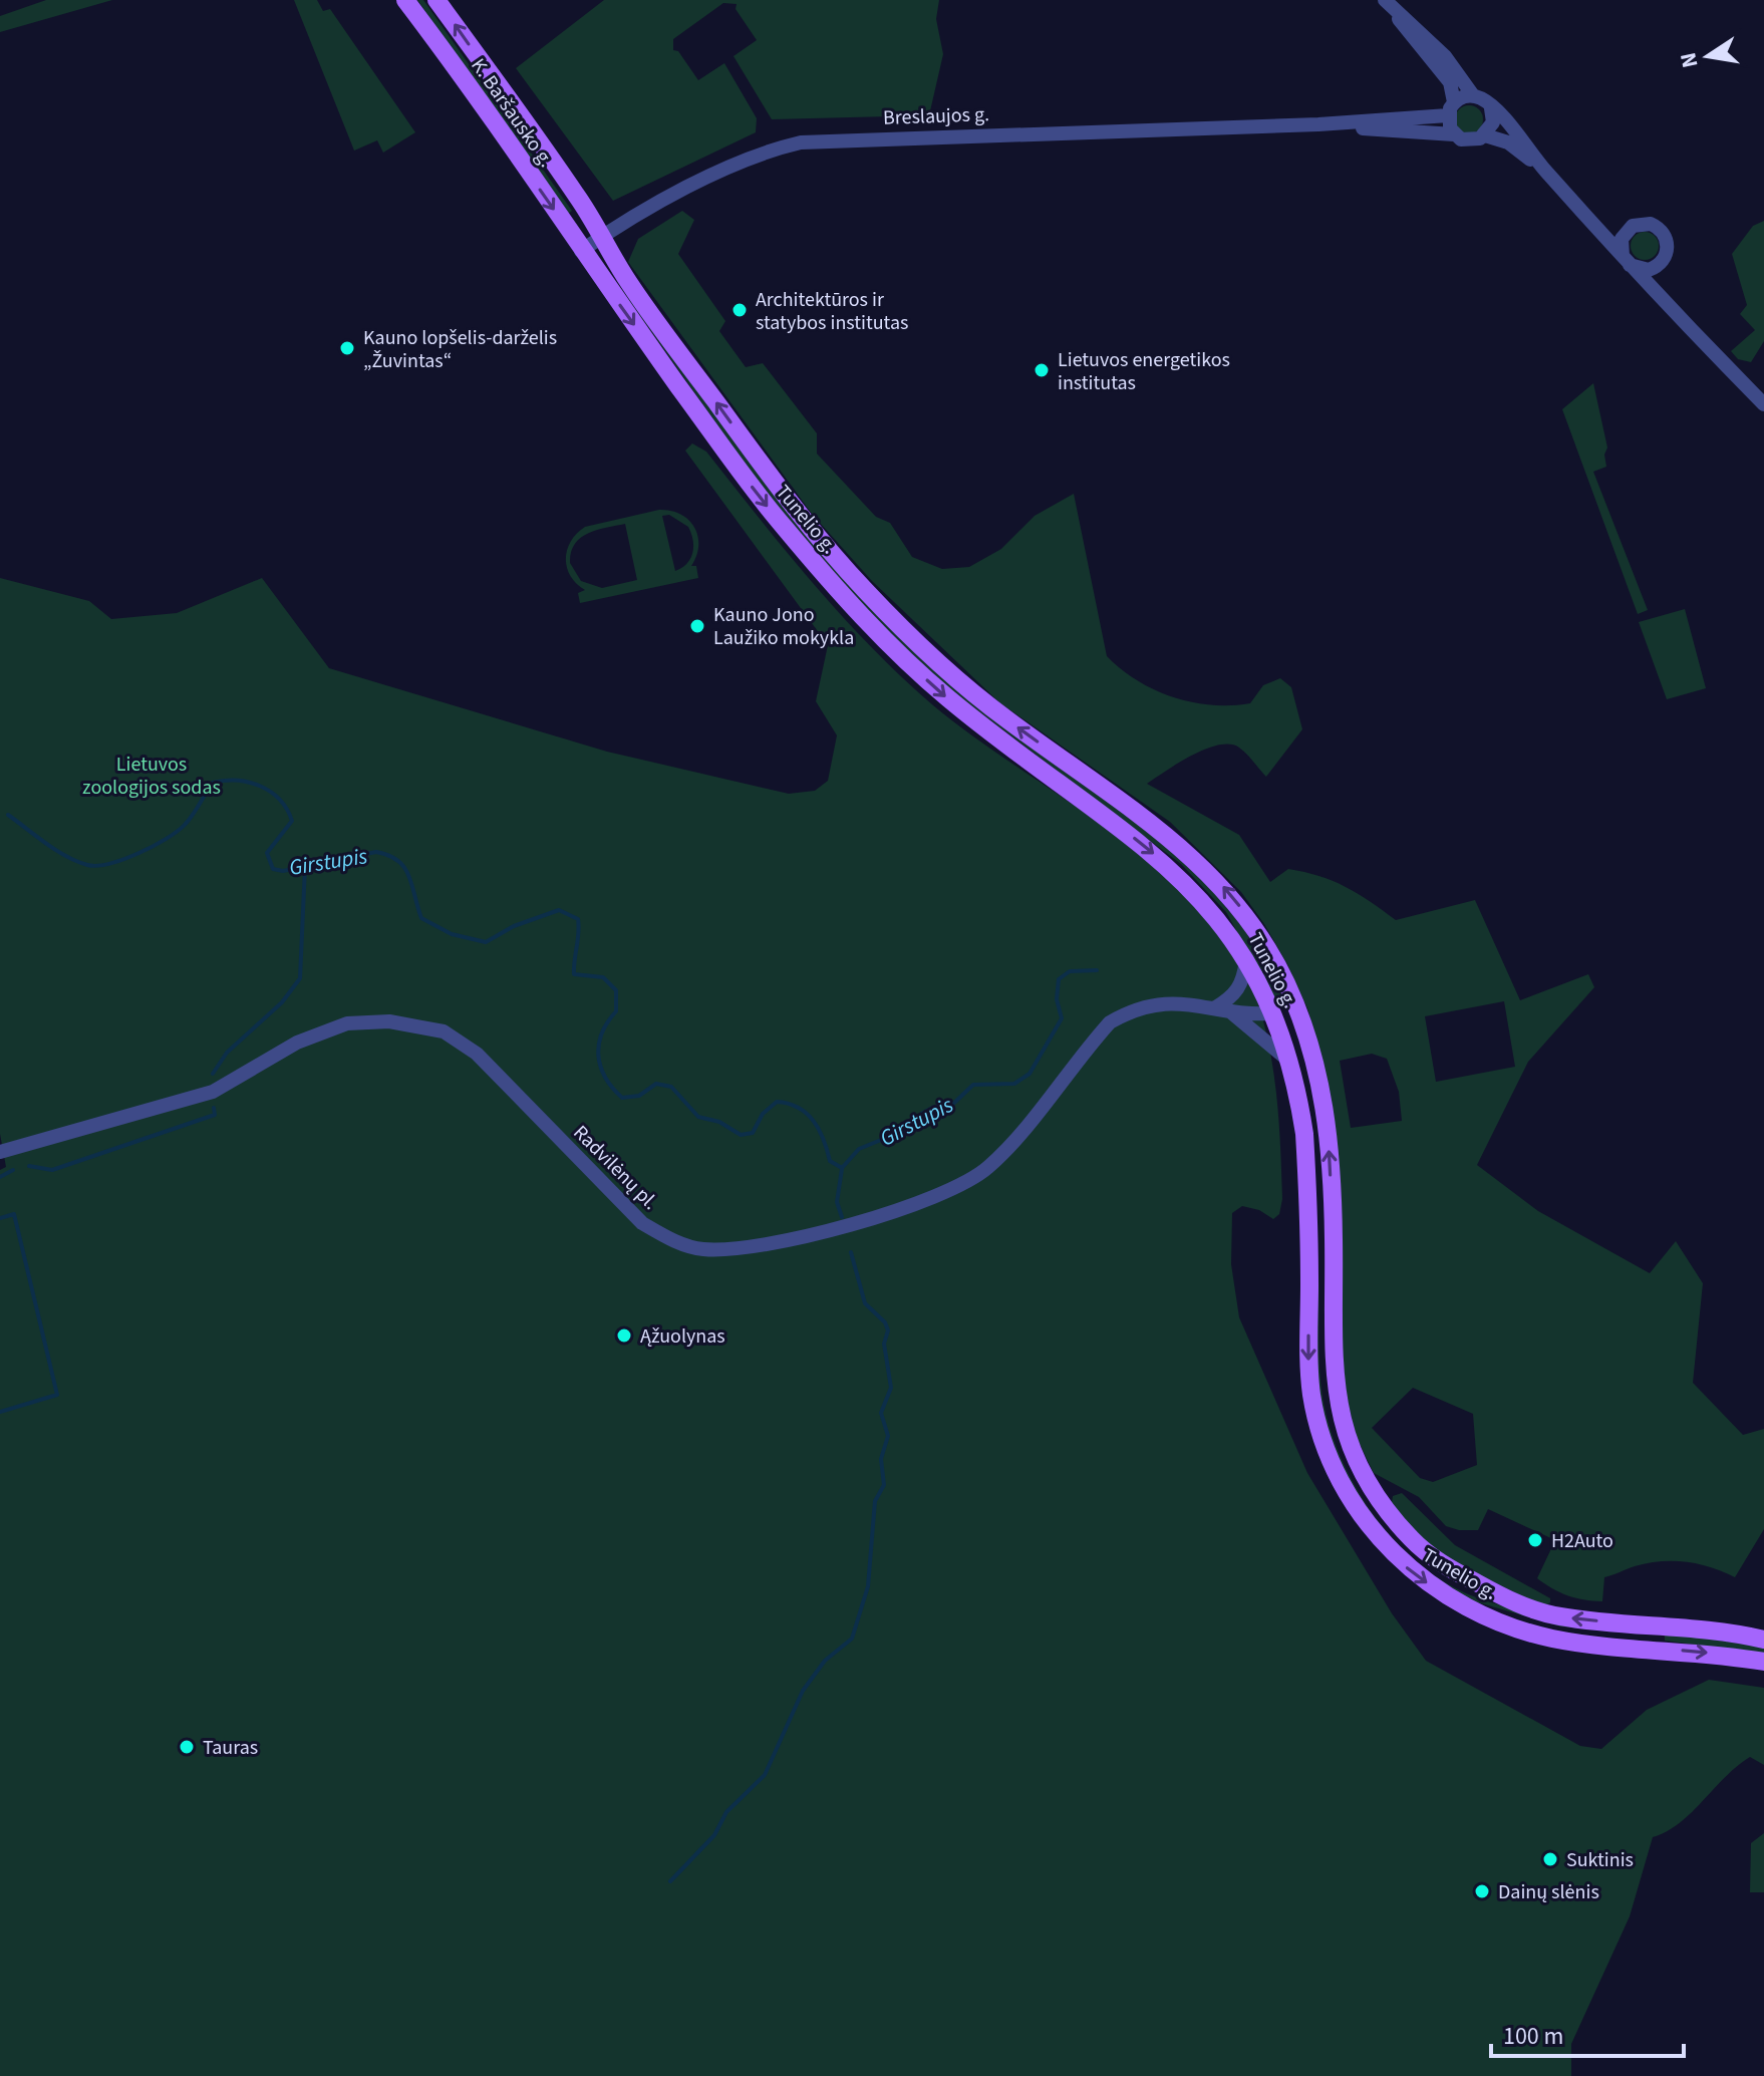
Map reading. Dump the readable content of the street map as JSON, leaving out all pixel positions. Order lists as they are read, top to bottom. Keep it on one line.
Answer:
{"streets":{"main road":["K. Baršausko g.","Tunelio g."],"street":["Breslaujos g.","Radvilėnų pl."]},"crossings":[["K. Baršausko g.","Breslaujos g."],["K. Baršausko g.","Tunelio g."],["Breslaujos g.","Tunelio g."],["Tunelio g.","Radvilėnų pl."]],"water":["Girstupis"],"parks":["Lietuvos zoologijos sodas"],"places":["Architektūros ir statybos institutas","Kauno lopšelis-darželis „Žuvintas“","Lietuvos energetikos institutas","Kauno Jono Laužiko mokykla","Ąžuolynas","H2Auto","Tauras","Suktinis","Dainų slėnis"],"scale_bar":"100 m","north":"left"}
